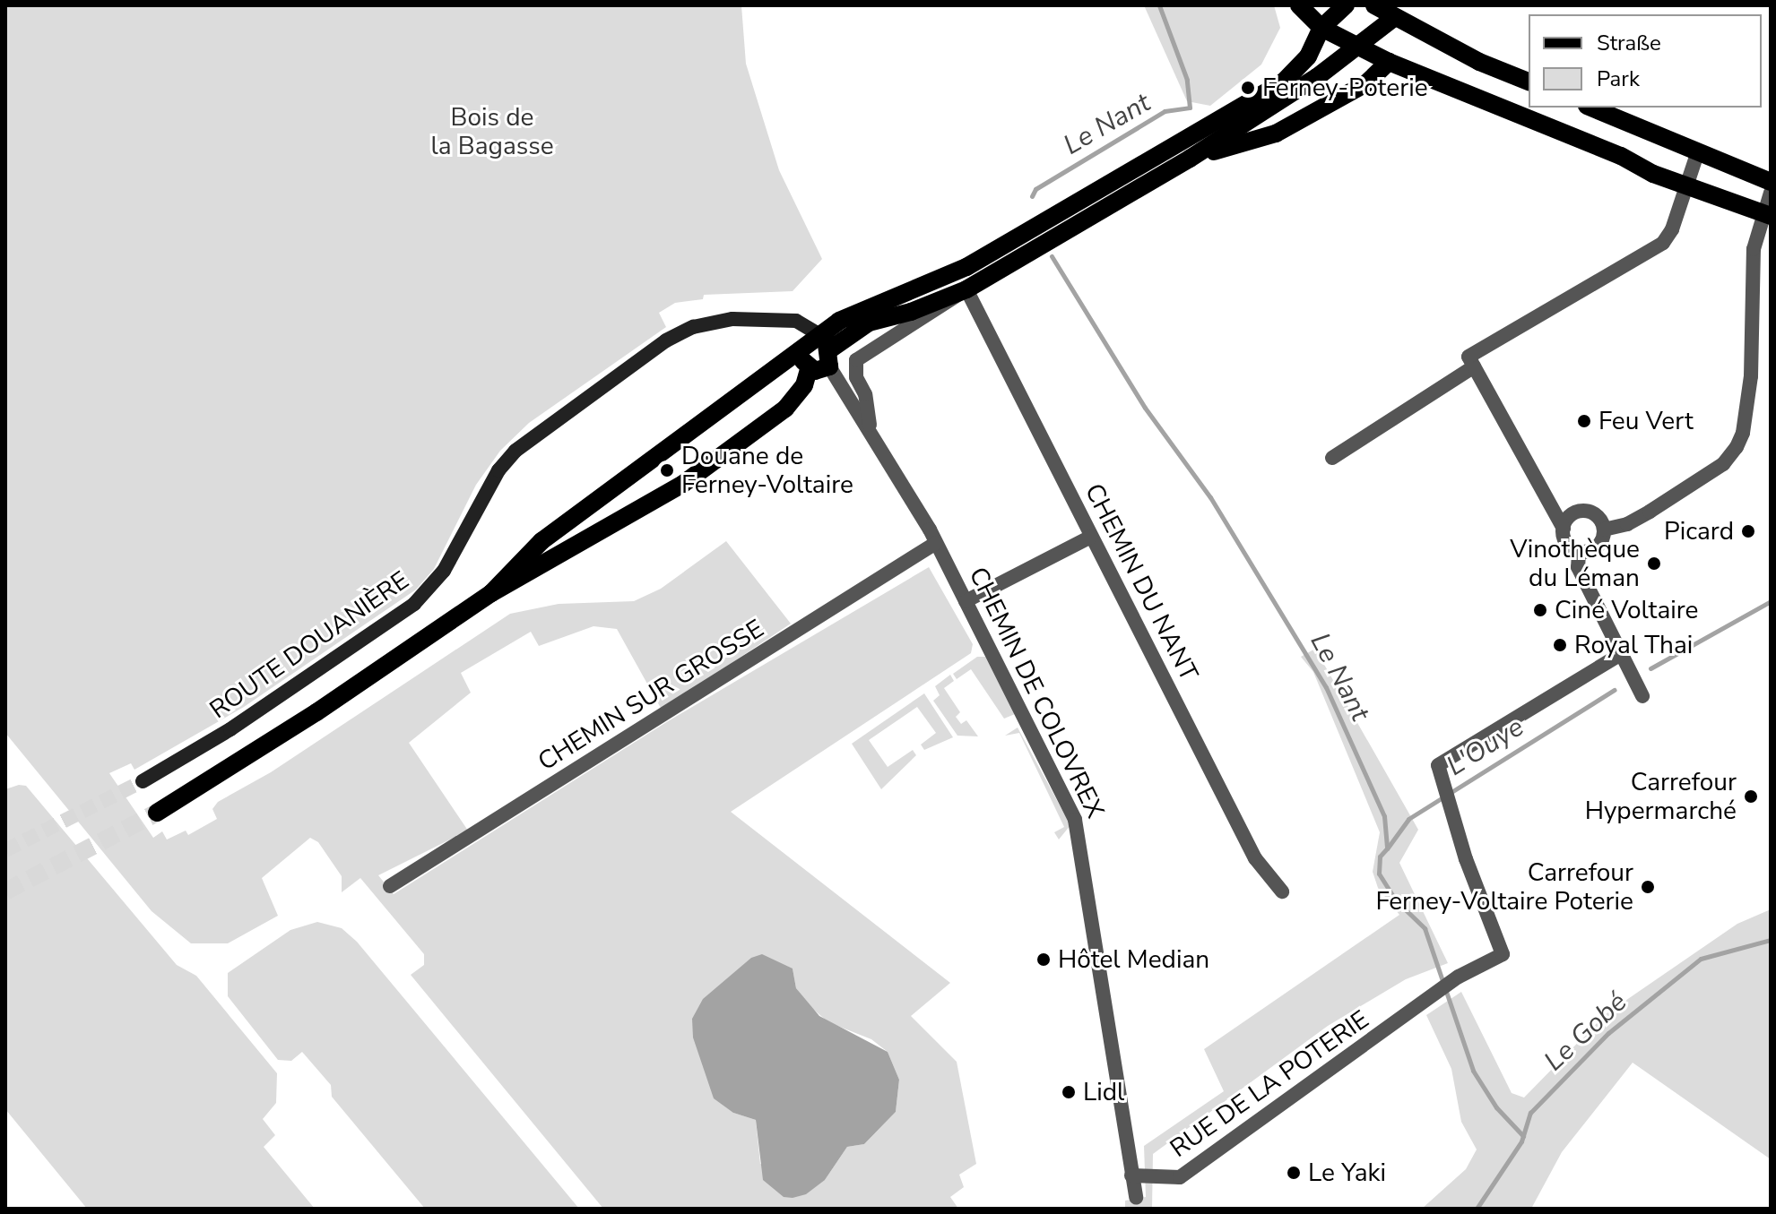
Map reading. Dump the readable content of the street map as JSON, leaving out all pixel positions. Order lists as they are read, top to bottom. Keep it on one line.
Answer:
{"streets":{"street":["CHEMIN DU NANT","ROUTE DOUANIÈRE","CHEMIN DE COLOVREX","CHEMIN SUR GROSSE","RUE DE LA POTERIE"]},"crossings":[["ROUTE DOUANIÈRE","CHEMIN DE COLOVREX"],["CHEMIN DE COLOVREX","CHEMIN SUR GROSSE"],["CHEMIN DE COLOVREX","RUE DE LA POTERIE"]],"water":["Le Nant","L'Ouye","Le Gobé"],"parks":["Bois de la Bagasse"],"places":["Ferney-Poterie","Feu Vert","Douane de Ferney-Voltaire","Picard","Vinothèque du Léman","Ciné Voltaire","Royal Thai","Carrefour Hypermarché","Carrefour Ferney-Voltaire Poterie","Hôtel Median","Lidl","Le Yaki"],"legend":["Straße","Park"]}
